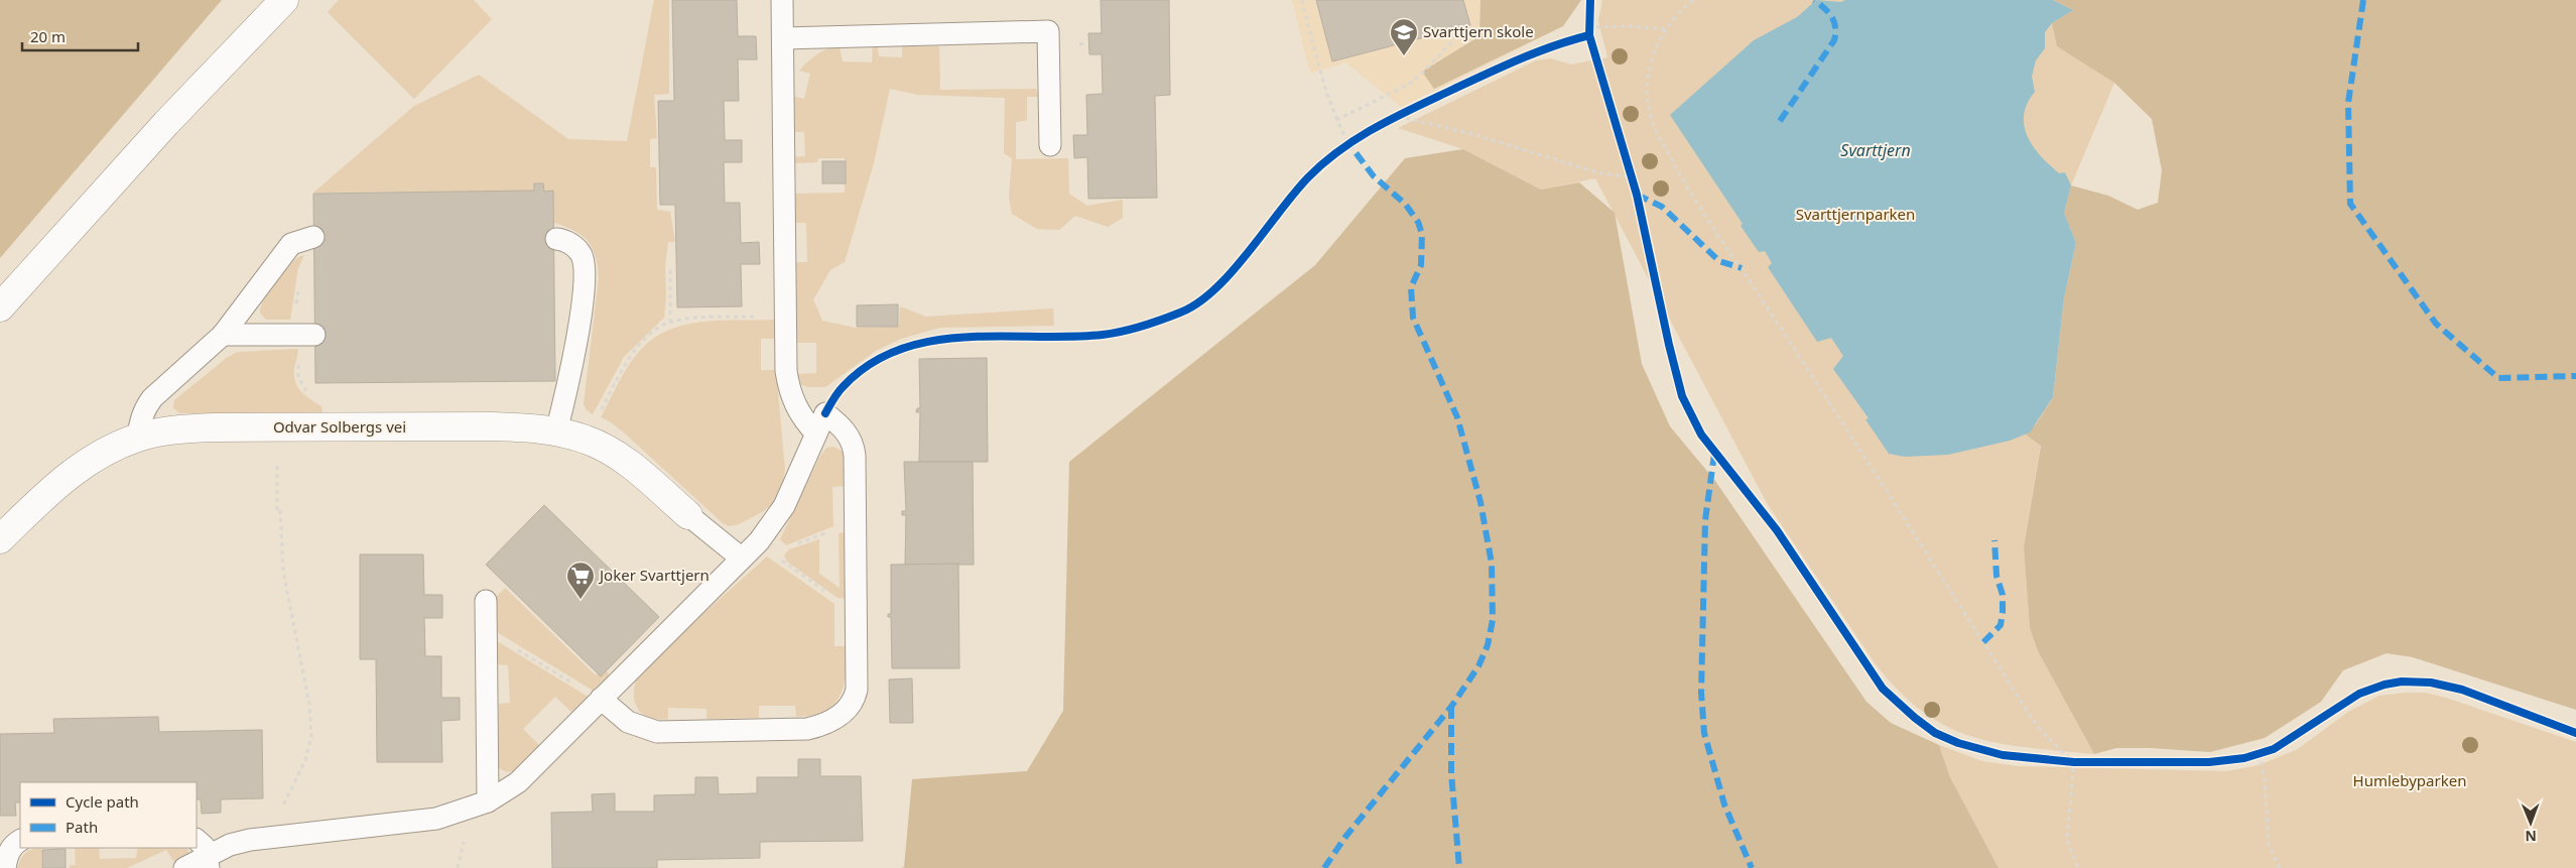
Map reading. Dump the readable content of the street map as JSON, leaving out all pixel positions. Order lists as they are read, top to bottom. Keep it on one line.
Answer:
{"streets":{"street":["Odvar Solbergs vei"]},"water":["Svarttjern"],"parks":["Svarttjernparken","Humlebyparken"],"places":{"school or university":["Svarttjern skole"],"supermarket":["Joker Svarttjern"]},"legend":["Cycle path","Path"],"scale_bar":"20 m","north":"bottom"}
